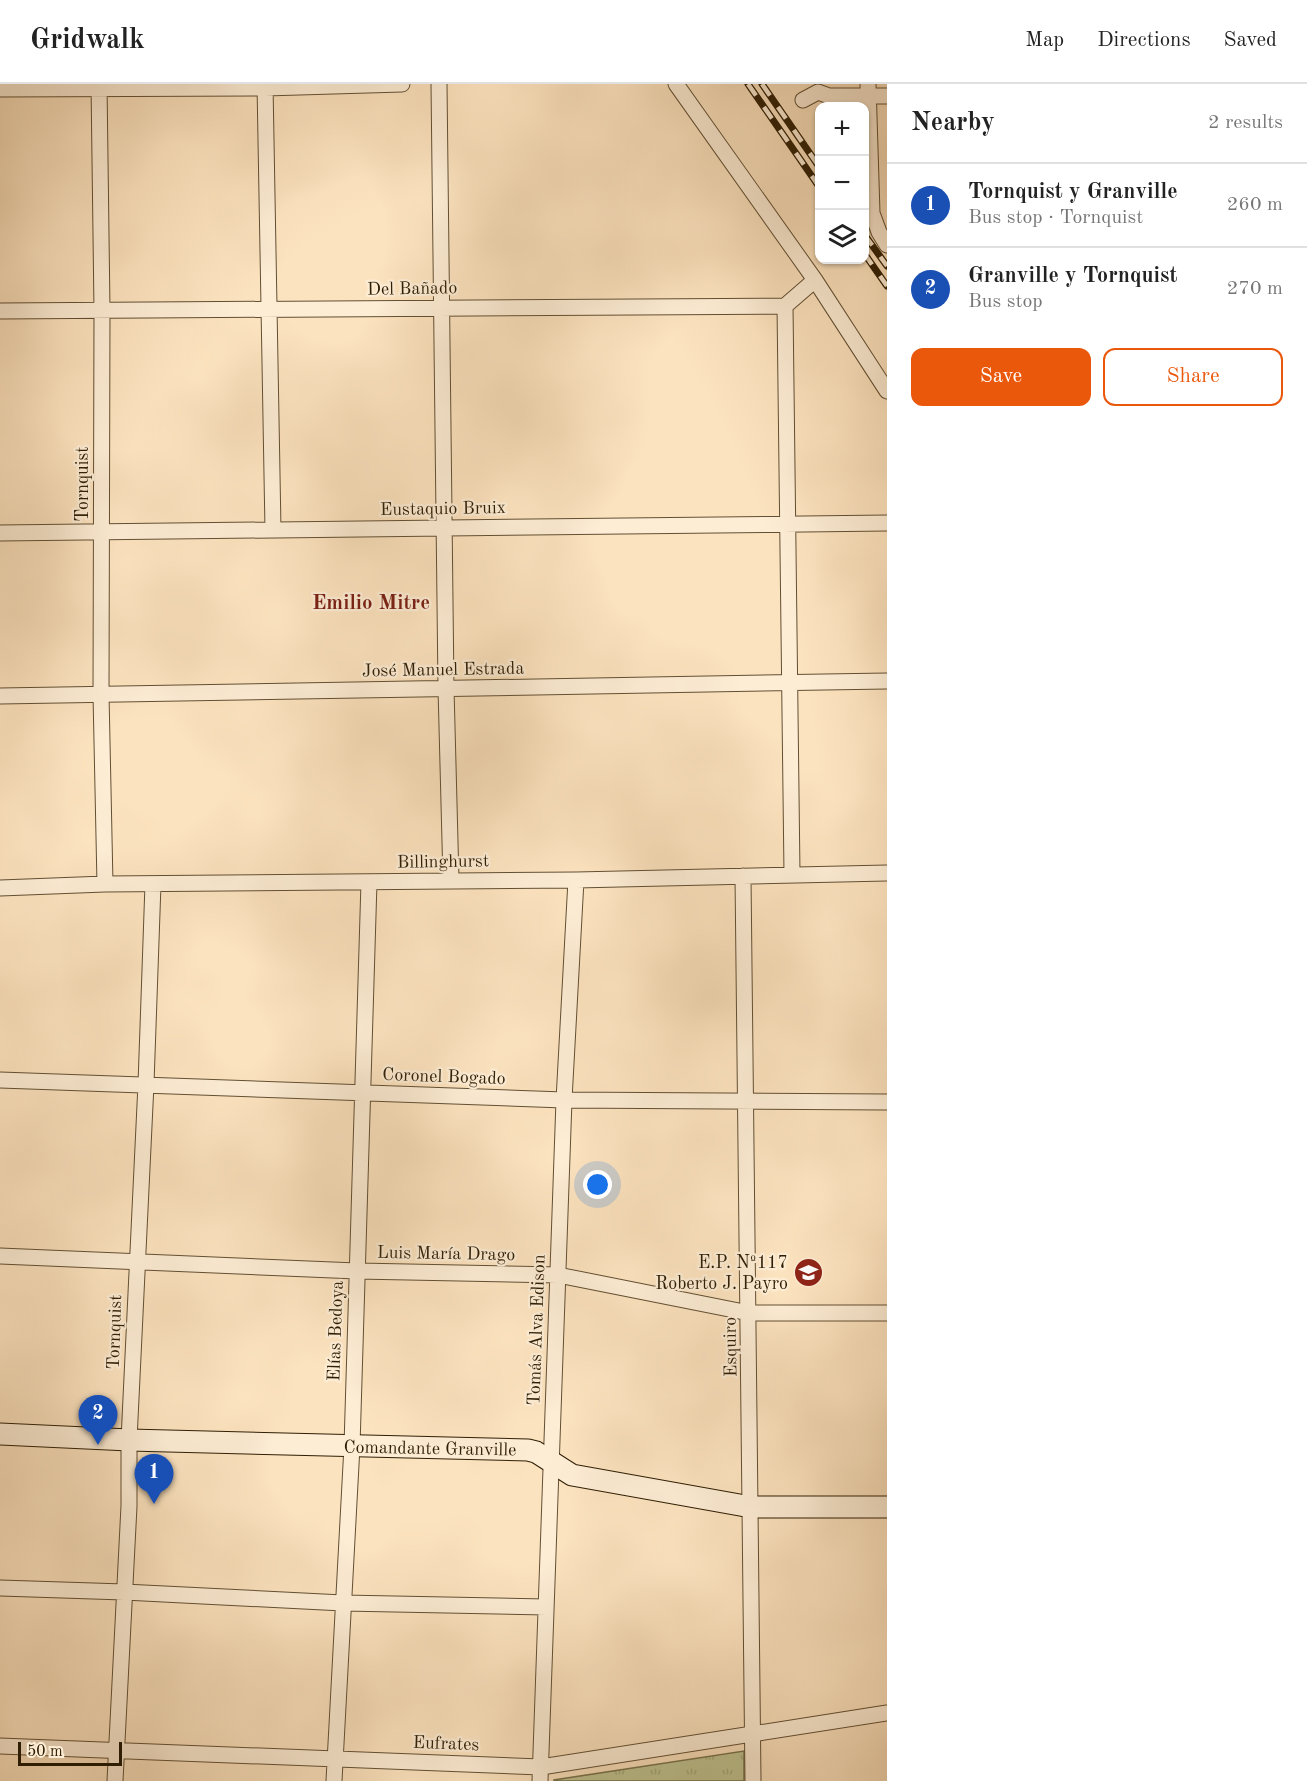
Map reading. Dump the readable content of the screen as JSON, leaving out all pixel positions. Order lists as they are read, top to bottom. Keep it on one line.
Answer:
{"streets":{"street":["Del Bañado","Tornquist","Eustaquio Bruix","José Manuel Estrada","Billinghurst","Coronel Bogado","Luis María Drago","Tomás Alva Edison","Elías Bedoya","Esquiro","Comandante Granville","Eufrates"]},"crossings":[["Del Bañado","Tornquist"],["Tornquist","Eustaquio Bruix"],["Tornquist","José Manuel Estrada"],["Tornquist","Billinghurst"],["Tornquist","Coronel Bogado"],["Tornquist","Luis María Drago"],["Tornquist","Comandante Granville"],["Tornquist","Eufrates"],["Billinghurst","Tomás Alva Edison"],["Billinghurst","Elías Bedoya"],["Billinghurst","Esquiro"],["Coronel Bogado","Tomás Alva Edison"],["Coronel Bogado","Elías Bedoya"],["Coronel Bogado","Esquiro"],["Luis María Drago","Tomás Alva Edison"],["Luis María Drago","Elías Bedoya"],["Luis María Drago","Esquiro"],["Tomás Alva Edison","Comandante Granville"],["Tomás Alva Edison","Eufrates"],["Elías Bedoya","Comandante Granville"],["Elías Bedoya","Eufrates"],["Esquiro","Comandante Granville"],["Esquiro","Eufrates"]],"districts":["Emilio Mitre"],"places":{"school or university":["E.P. Nº117 Roberto J. Payro"]},"scale_bar":"50 m","page":{"header":"Gridwalk","nav":["Map","Directions","Saved"],"heading":["Nearby","2 results"],"map_buttons":["+","−"],"list":[{"mark":"1","name":"Tornquist y Granville","note":"Bus stop · Tornquist","value":"260 m"},{"mark":"2","name":"Granville y Tornquist","note":"Bus stop","value":"270 m"}],"buttons":["Save","Share"],"pins":["2","1"],"scale":"50 m"}}
